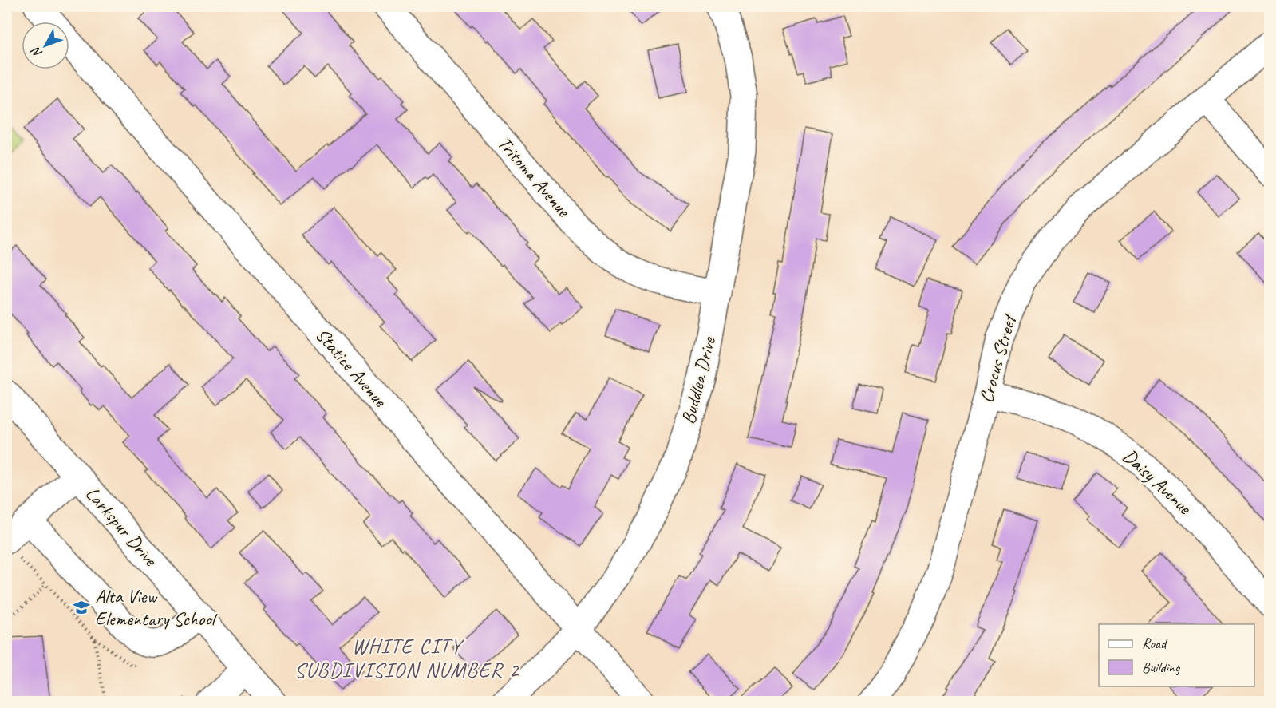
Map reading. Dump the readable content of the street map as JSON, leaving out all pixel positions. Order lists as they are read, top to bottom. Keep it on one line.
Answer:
{"streets":{"street":["Tritoma Avenue","Crocus Street","Statice Avenue","Buddlea Drive","Daisy Avenue","Larkspur Drive"]},"crossings":[["Tritoma Avenue","Buddlea Drive"],["Crocus Street","Daisy Avenue"],["Statice Avenue","Buddlea Drive"]],"districts":["WHITE CITY SUBDIVISION NUMBER 2"],"places":{"school or university":["Alta View Elementary School"]},"legend":["Road","Building"],"north":"bottom left"}
